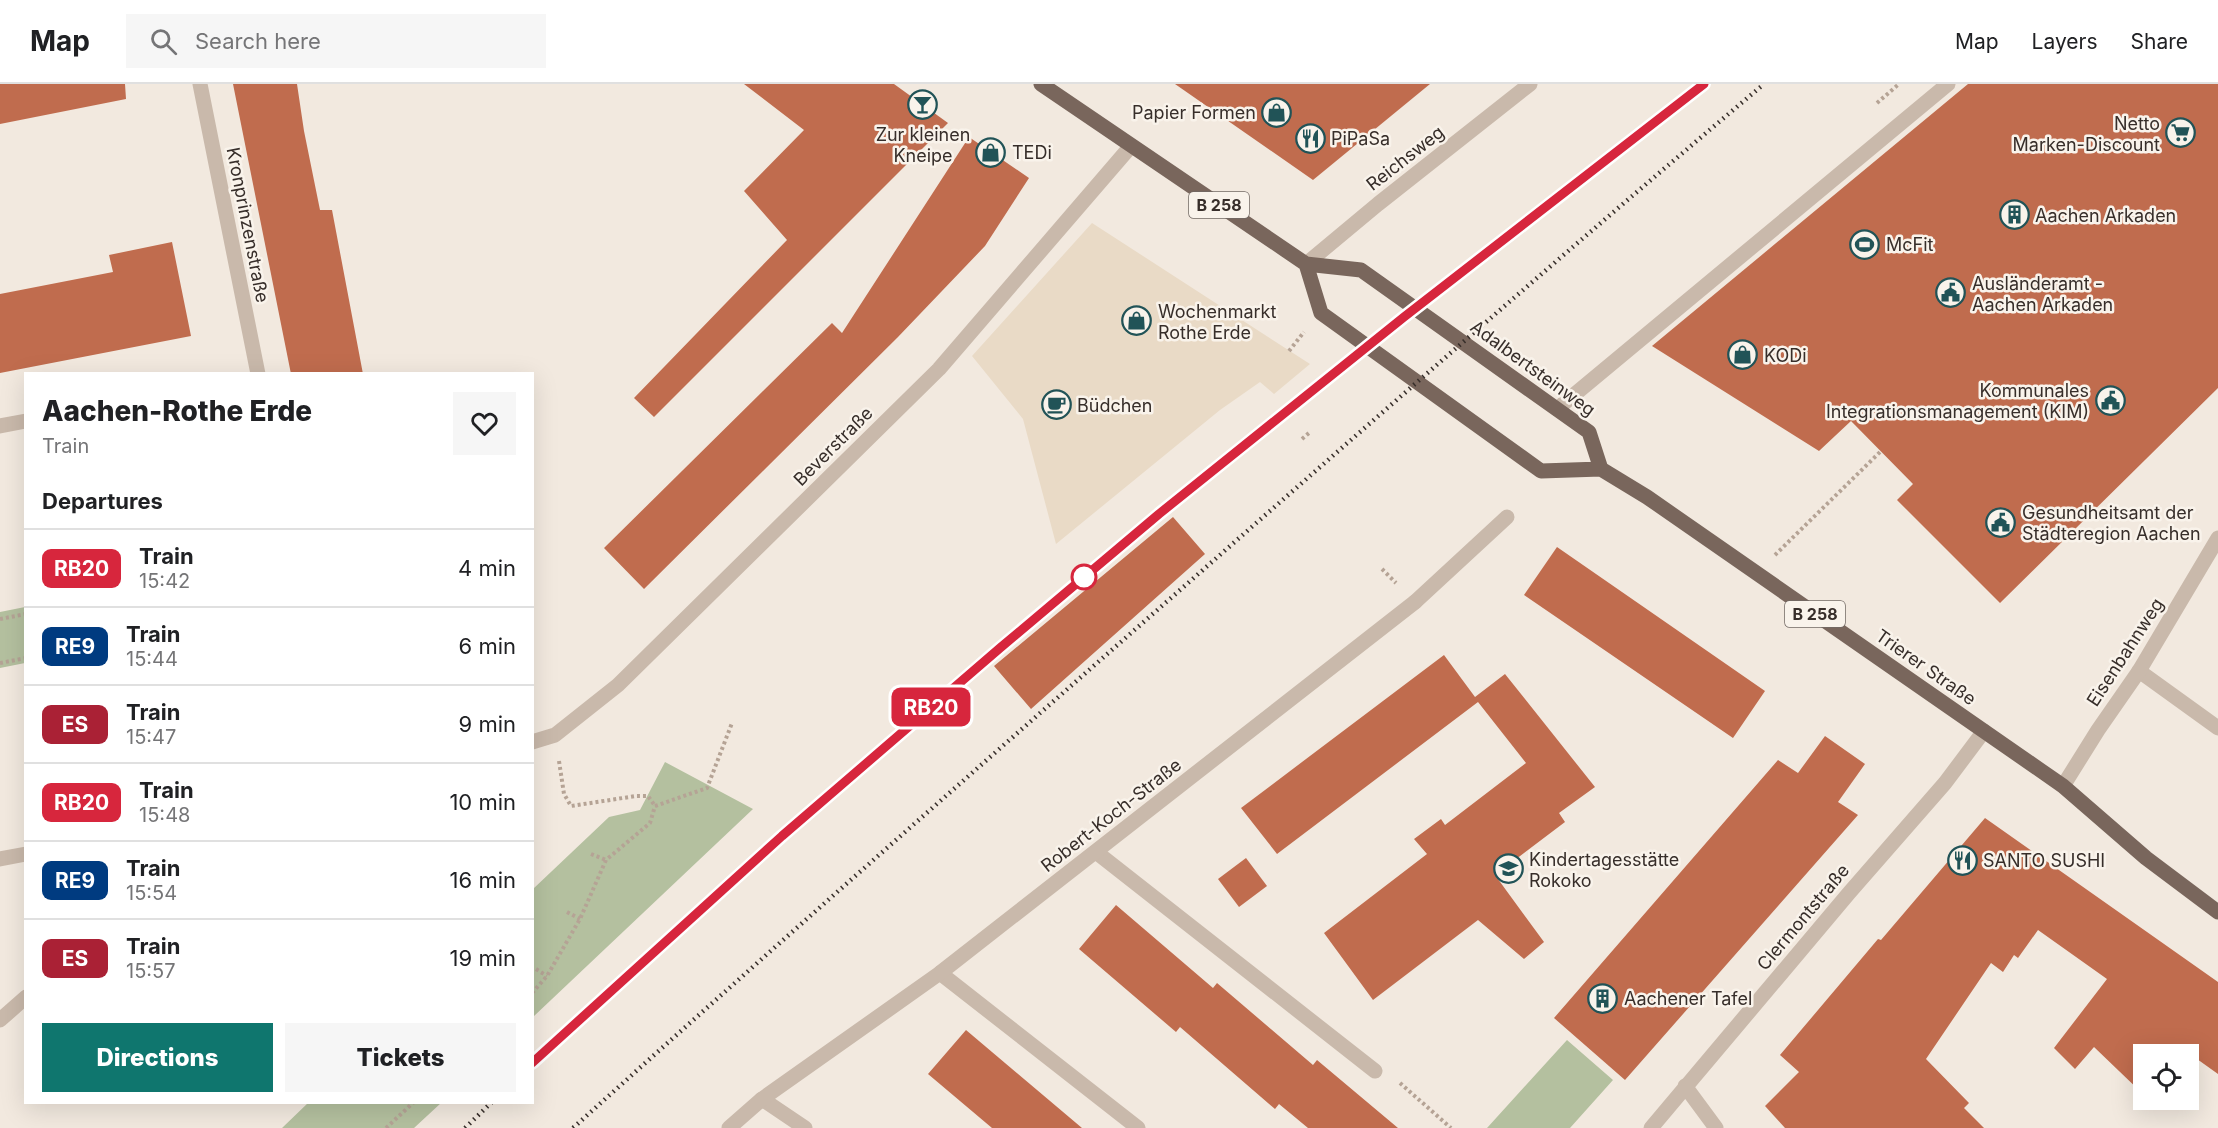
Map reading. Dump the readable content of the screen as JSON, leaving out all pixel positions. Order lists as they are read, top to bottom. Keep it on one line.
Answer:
{"streets":{"main road":["B 258","Adalbertsteinweg","Trierer Straße"],"street":["Reichsweg","Kronprinzenstraße","Beverstraße","Eisenbahnweg","Robert-Koch-Straße","Clermontstraße"]},"crossings":[["Reichsweg","Adalbertsteinweg"],["Adalbertsteinweg","Beverstraße"],["Adalbertsteinweg","Trierer Straße"],["Eisenbahnweg","Trierer Straße"],["Trierer Straße","Clermontstraße"]],"places":{"bar":["Zur kleinen Kneipe"],"shop":["Papier Formen","TEDi","Wochenmarkt Rothe Erde","KODi"],"supermarket":["Netto Marken-Discount"],"restaurant":["PiPaSa","SANTO SUSHI"],"building":["Aachen Arkaden","Aachener Tafel"],"sports":["McFit"],"public building":["Ausländeramt - Aachen Arkaden","Kommunales Integrationsmanagement (KIM)","Gesundheitsamt der Städteregion Aachen"],"cafe":["Büdchen"],"school or university":["Kindertagesstätte Rokoko"]},"page":{"header":"Map","search":"Search here","nav":["Map","Layers","Share"],"on_map":"RB20","heading":[["Aachen-Rothe Erde","Train"],"Departures"],"list":[{"mark":"RB20","name":"Train","note":"15:42","value":"4 min"},{"mark":"RE9","name":"Train","note":"15:44","value":"6 min"},{"mark":"ES","name":"Train","note":"15:47","value":"9 min"},{"mark":"RB20","name":"Train","note":"15:48","value":"10 min"},{"mark":"RE9","name":"Train","note":"15:54","value":"16 min"},{"mark":"ES","name":"Train","note":"15:57","value":"19 min"}],"buttons":["Directions","Tickets"]}}
